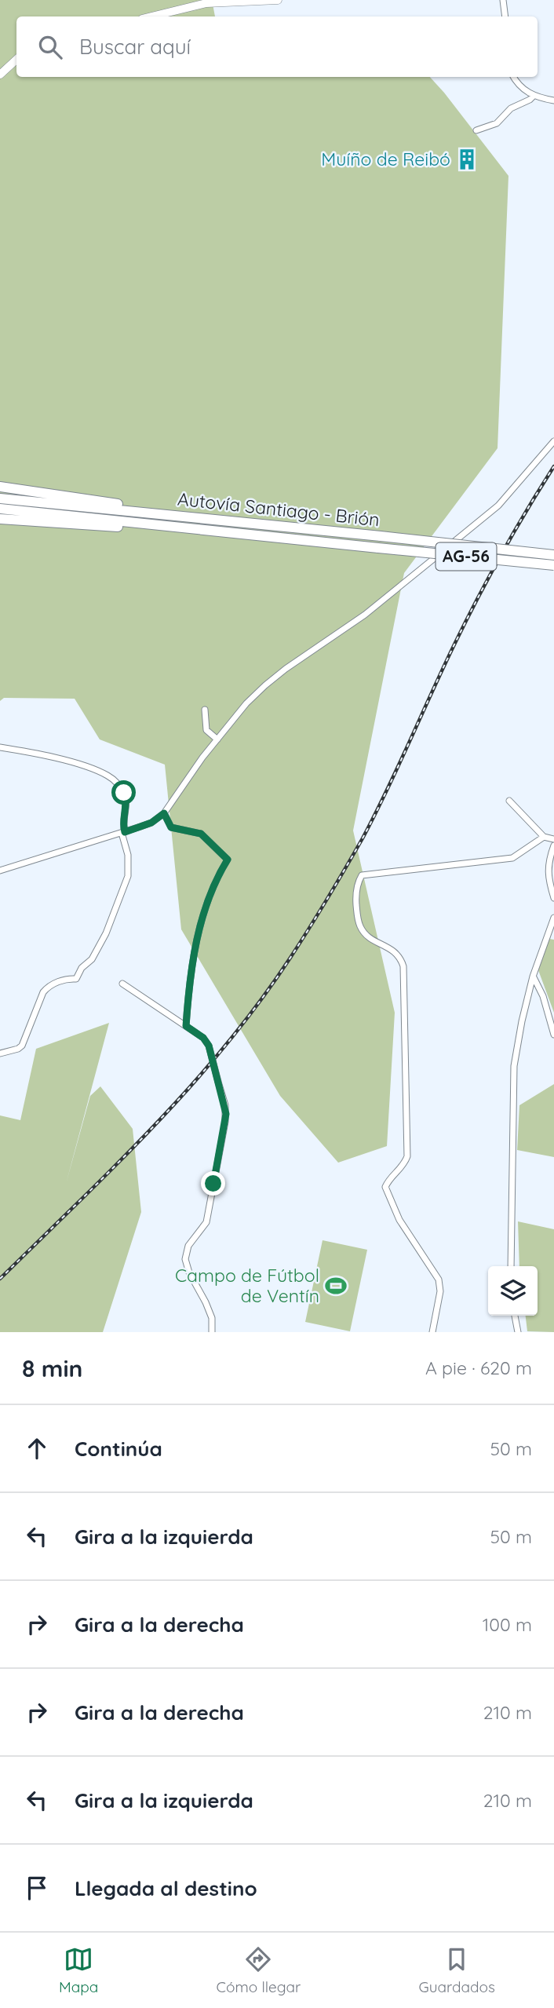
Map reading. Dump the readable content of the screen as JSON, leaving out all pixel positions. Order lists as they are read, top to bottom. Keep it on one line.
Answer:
{"streets":{"highway":["Autovía Santiago - Brión","AG-56"]},"places":{"building":["Muíño de Reibó"],"sports":["Campo de Fútbol de Ventín"]},"page":{"search":"Buscar aquí","heading":["8 min","A pie · 620 m"],"list":[["Continúa","50 m"],["Gira a la izquierda","50 m"],["Gira a la derecha","100 m"],["Gira a la derecha","210 m"],["Gira a la izquierda","210 m"],"Llegada al destino"],"nav":["Mapa","Cómo llegar","Guardados"]}}
